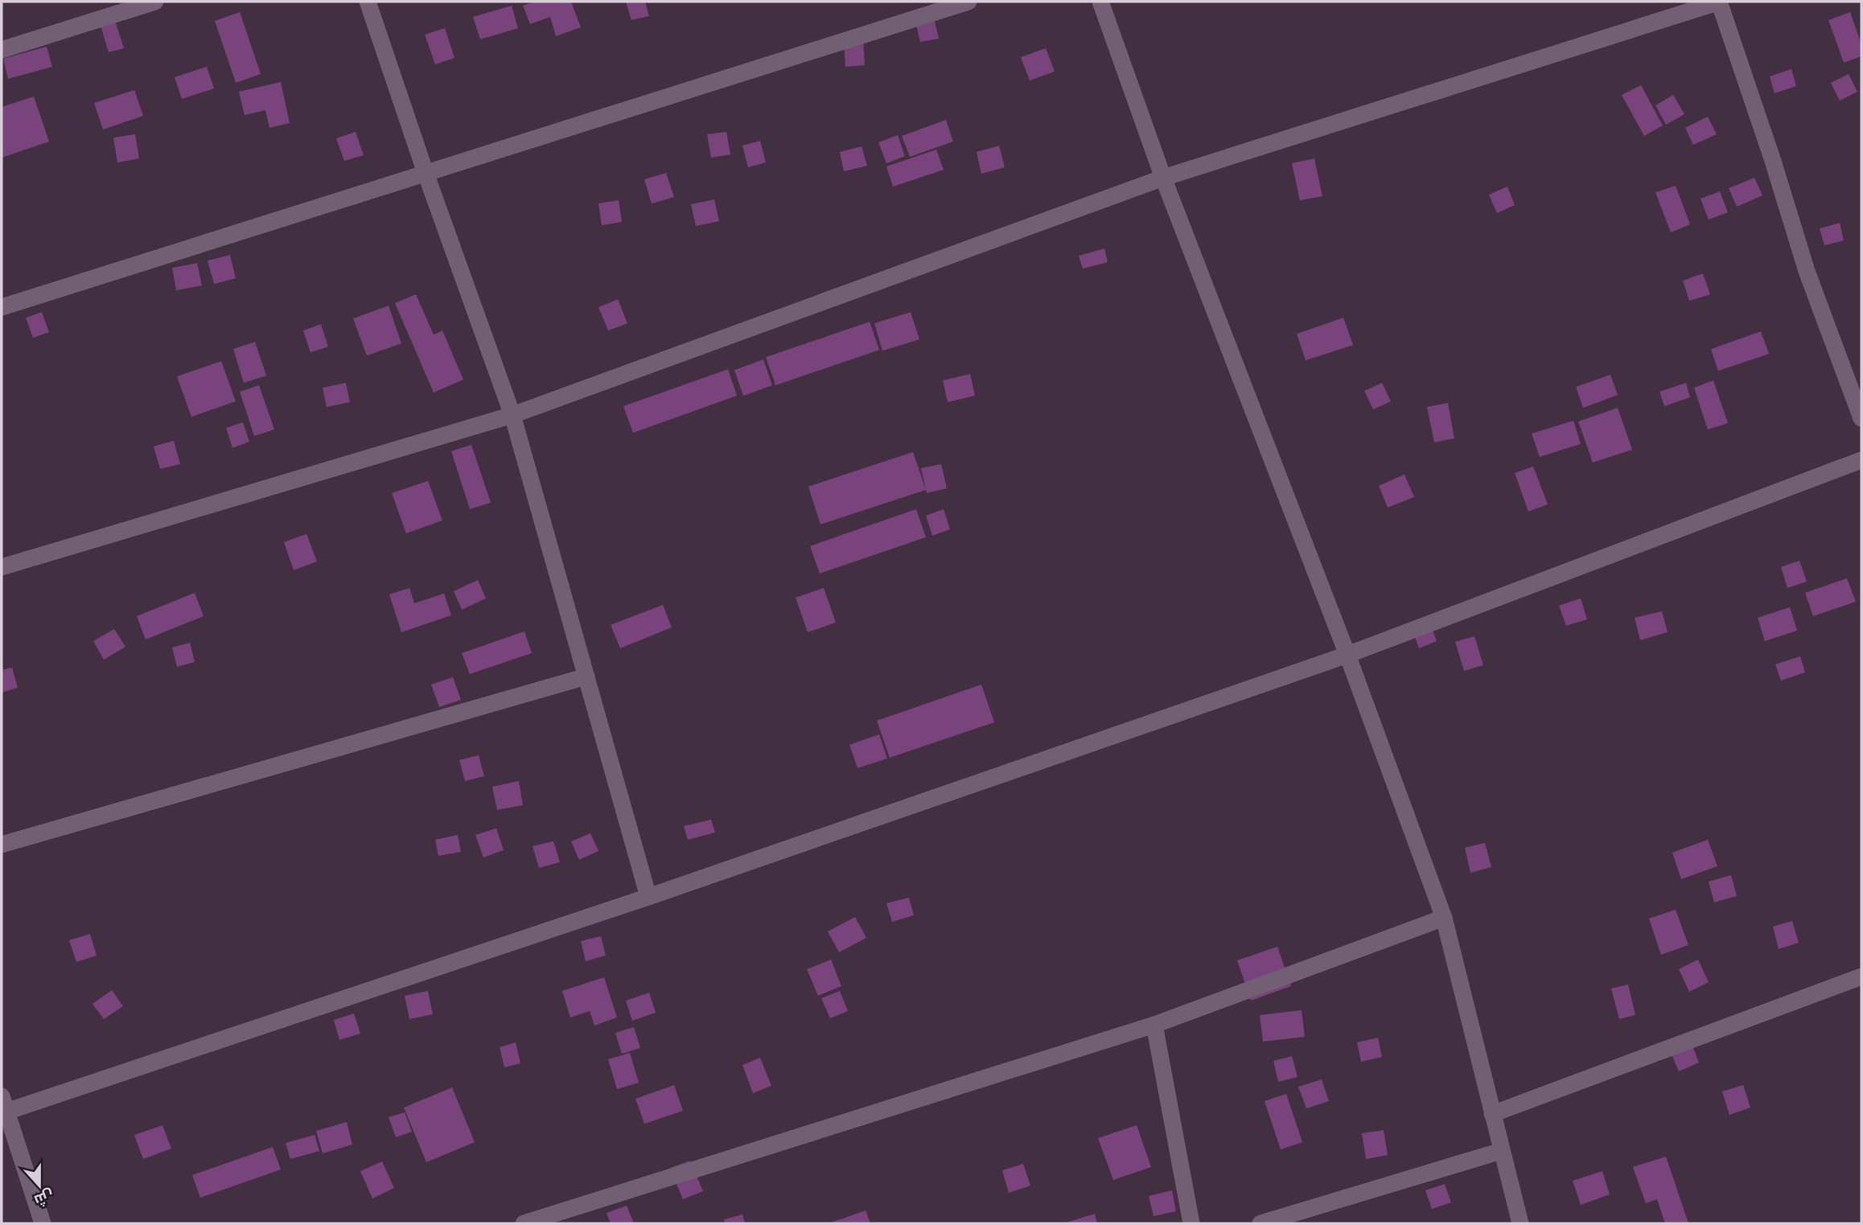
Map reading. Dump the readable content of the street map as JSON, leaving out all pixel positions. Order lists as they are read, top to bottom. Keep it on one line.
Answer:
{"north":"bottom"}
